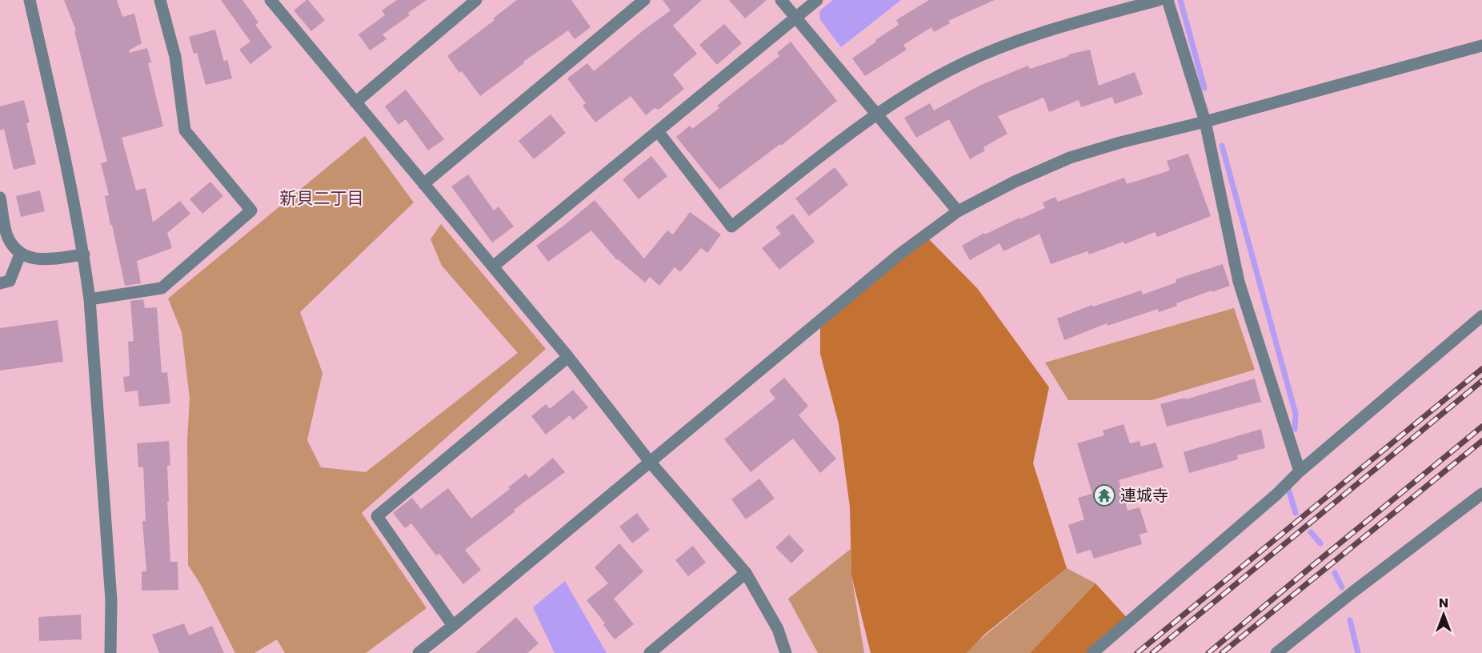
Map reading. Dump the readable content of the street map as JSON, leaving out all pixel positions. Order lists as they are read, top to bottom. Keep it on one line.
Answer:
{"districts":["新貝二丁目"],"places":{"temple":["連城寺"]},"north":"top"}
